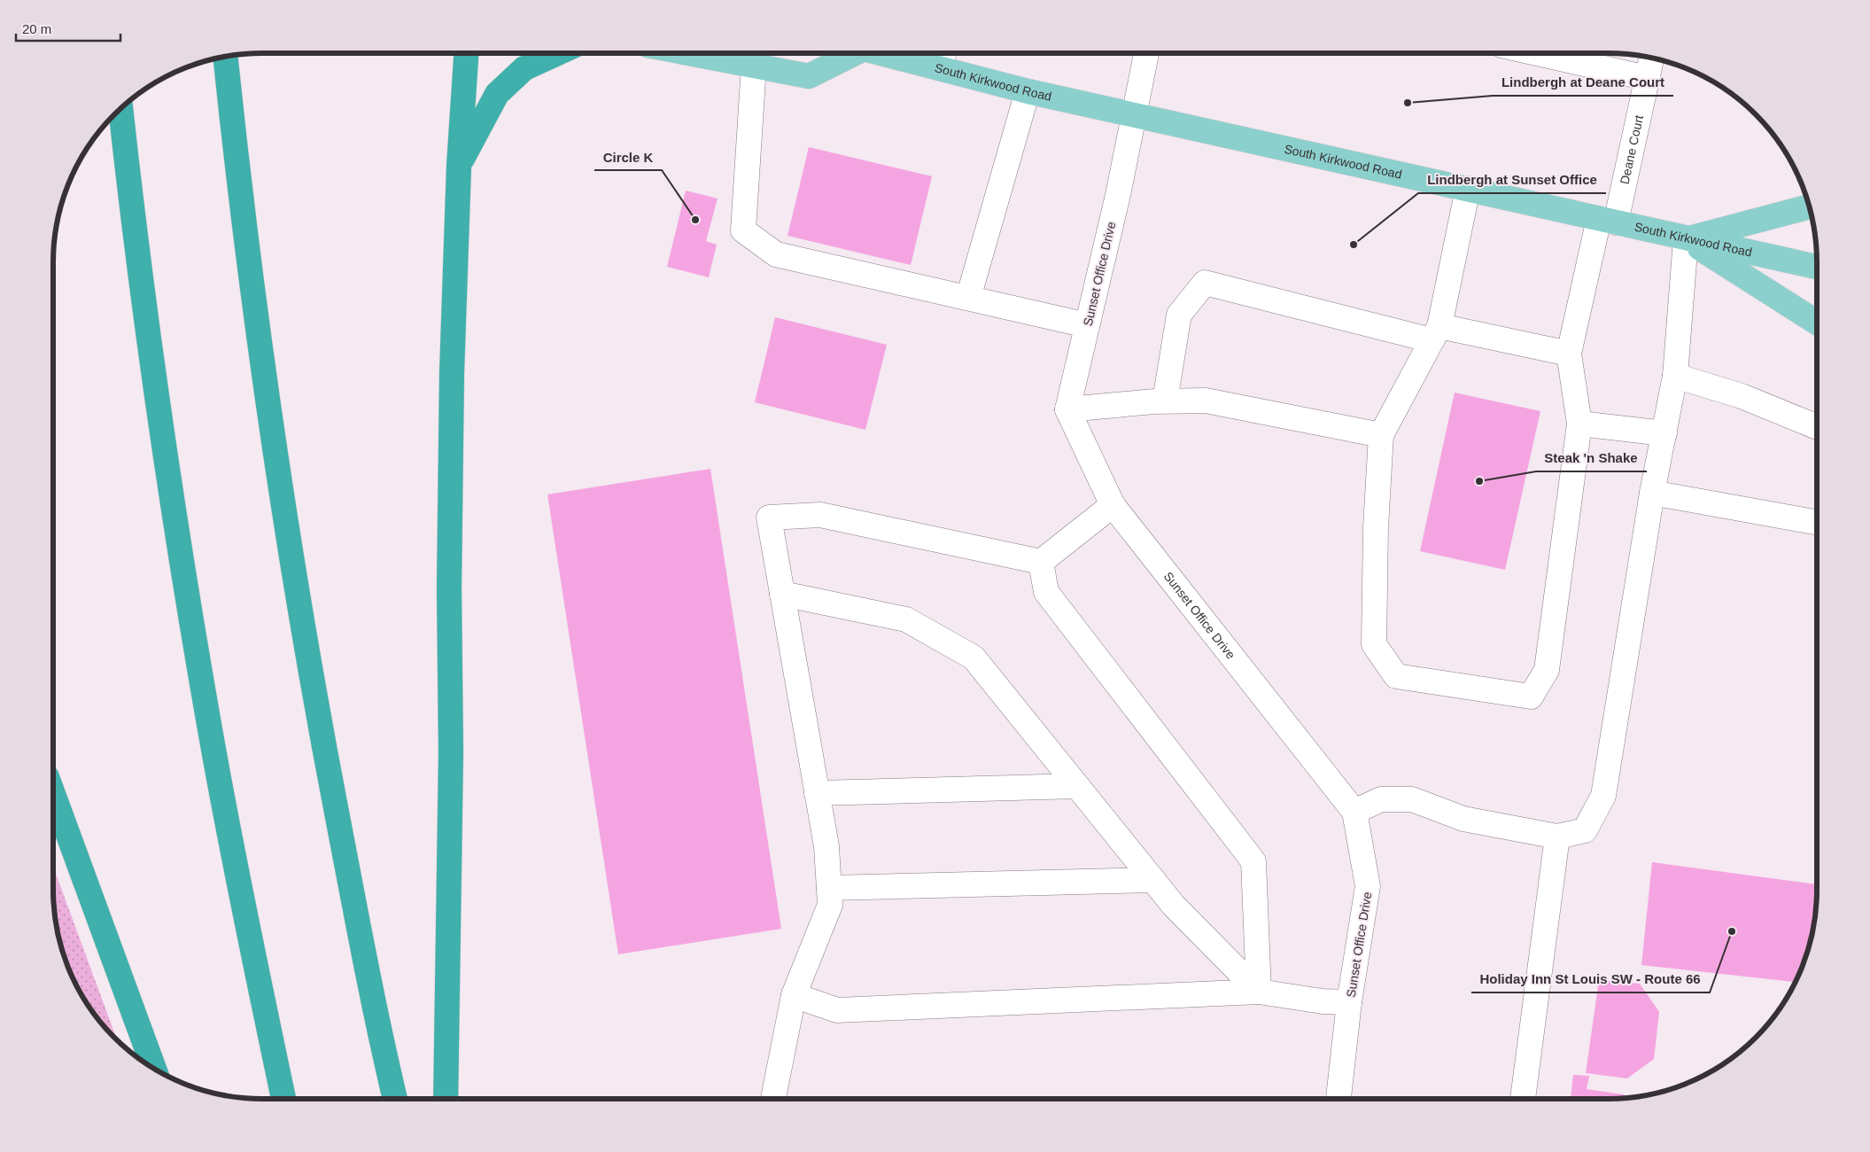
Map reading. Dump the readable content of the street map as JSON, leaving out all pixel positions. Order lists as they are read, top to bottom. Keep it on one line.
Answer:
{"streets":{"main road":["South Kirkwood Road"],"street":["Deane Court","Sunset Office Drive"]},"crossings":[["South Kirkwood Road","Deane Court"],["South Kirkwood Road","Sunset Office Drive"]],"places":["Lindbergh at Deane Court","Circle K","Lindbergh at Sunset Office","Steak 'n Shake","Holiday Inn St Louis SW - Route 66"],"scale_bar":"20 m"}
